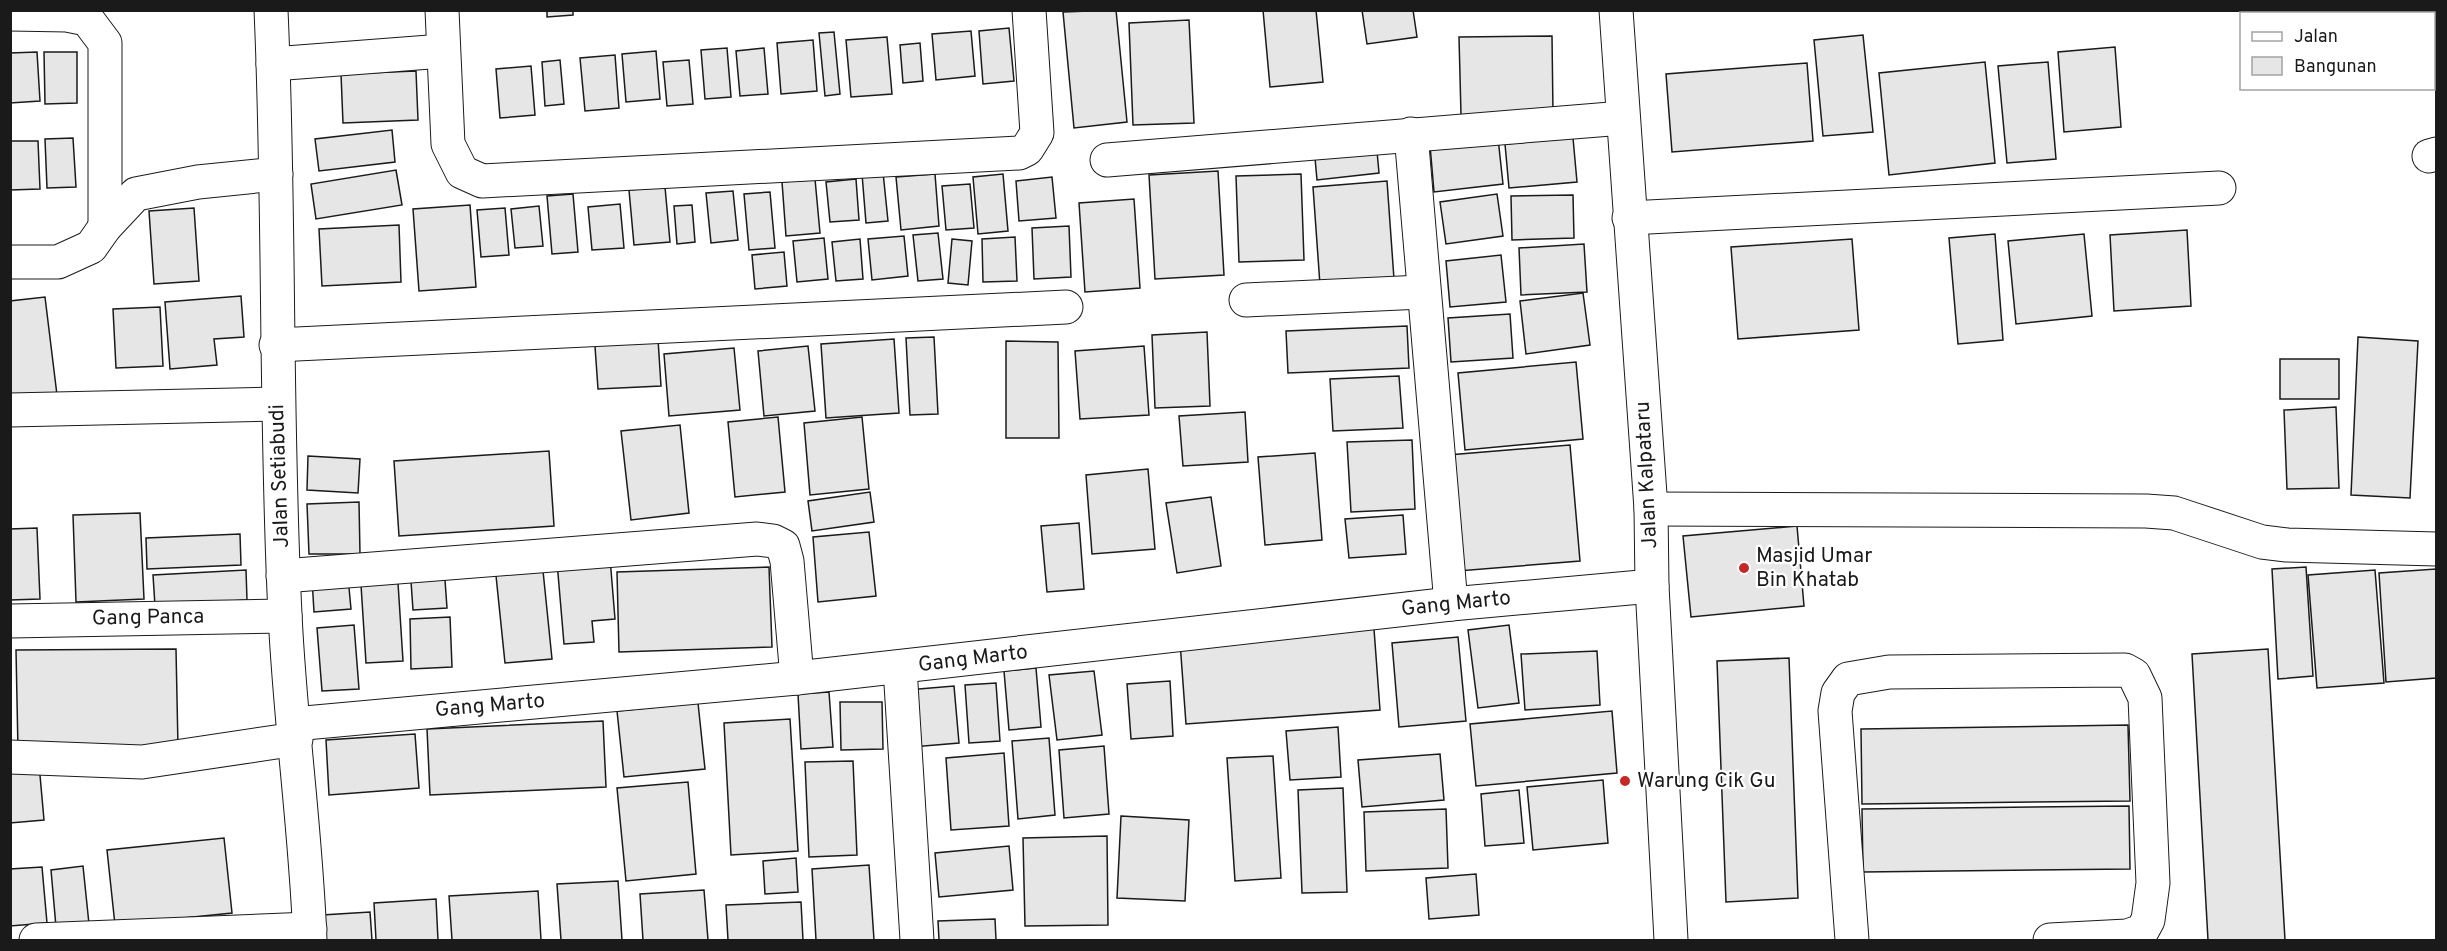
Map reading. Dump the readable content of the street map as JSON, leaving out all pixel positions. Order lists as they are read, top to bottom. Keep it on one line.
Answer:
{"streets":{"street":["Jalan Kalpataru","Jalan Setiabudi","Gang Marto","Gang Panca"]},"crossings":[["Jalan Kalpataru","Gang Marto"],["Jalan Setiabudi","Gang Marto"],["Jalan Setiabudi","Gang Panca"]],"places":["Masjid Umar Bin Khatab","Warung Cik Gu"],"legend":["Jalan","Bangunan"]}
